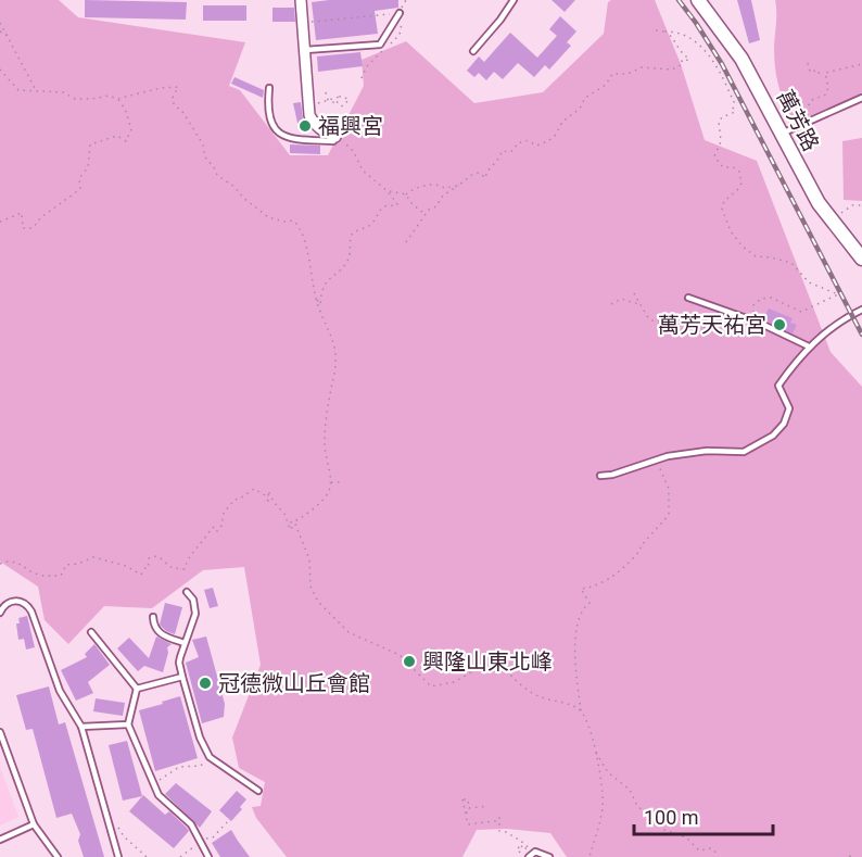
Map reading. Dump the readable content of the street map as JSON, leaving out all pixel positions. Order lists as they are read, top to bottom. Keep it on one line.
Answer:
{"streets":{"street":["萬芳路"]},"places":["福興宮","萬芳天祐宮","興隆山東北峰","冠德微山丘會館"],"scale_bar":"100 m"}
